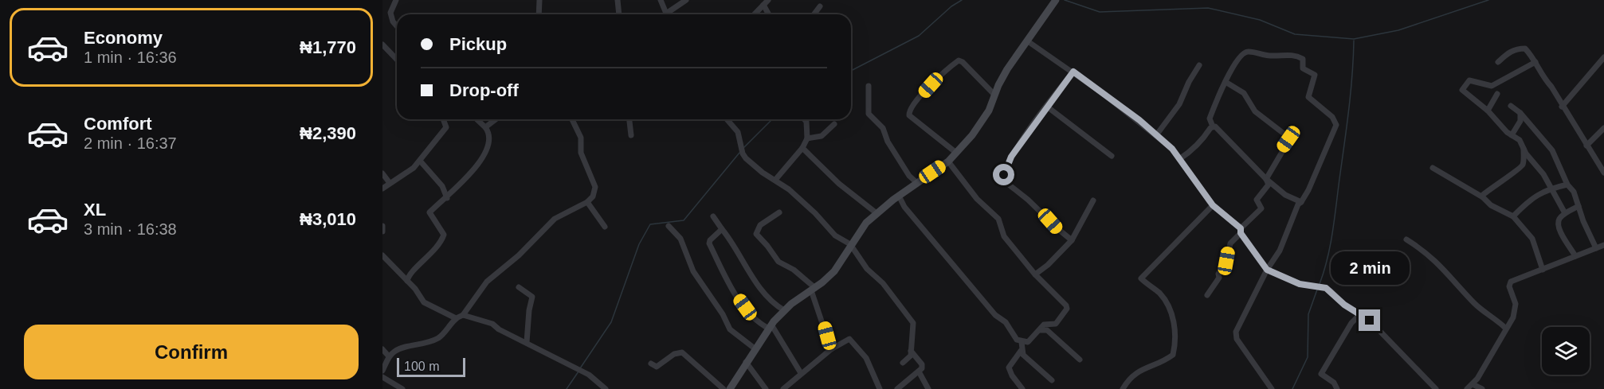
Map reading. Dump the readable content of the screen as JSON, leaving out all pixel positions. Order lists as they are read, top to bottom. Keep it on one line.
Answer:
{"scale_bar":"100 m","page":{"list":[{"name":"Economy","note":"1 min · 16:36","value":"₦1,770"},{"name":"Comfort","note":"2 min · 16:37","value":"₦2,390"},{"name":"XL","note":"3 min · 16:38","value":"₦3,010"}],"banner":["Pickup","Drop-off"],"bubble":"2 min","buttons":"Confirm","scale":"100 m"}}
